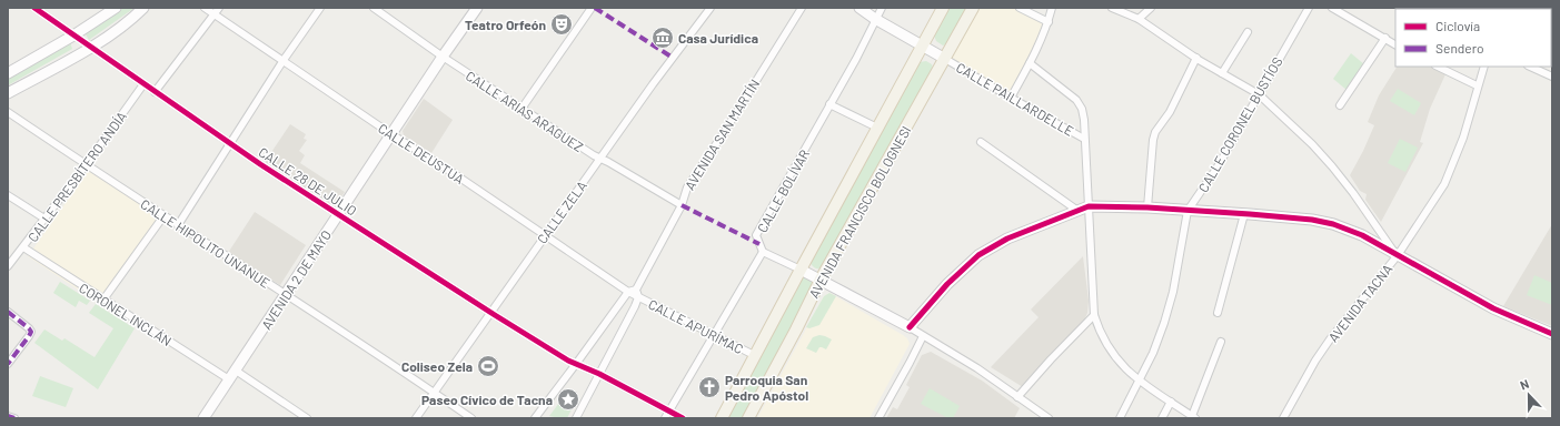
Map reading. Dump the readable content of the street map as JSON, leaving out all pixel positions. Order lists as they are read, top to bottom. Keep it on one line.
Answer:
{"streets":{"main road":["AVENIDA FRANCISCO BOLOGNESI"],"street":["CALLE PAILLARDELLE","CALLE ARIAS ARAGUEZ","CALLE CORONEL BUSTÍOS","AVENIDA SAN MARTÍN","CALLE DEUSTUA","CALLE PRESBÍTERO ANDÍA","CALLE 28 DE JULIO","CALLE BOLÍVAR","CALLE ZELA","CALLE HIPOLITO UNANUE","AVENIDA 2 DE MAYO","AVENIDA TACNA","CORONEL INCLÁN","CALLE APURÍMAC"]},"crossings":[["CALLE PAILLARDELLE","AVENIDA FRANCISCO BOLOGNESI"],["CALLE ARIAS ARAGUEZ","AVENIDA SAN MARTÍN"],["CALLE ARIAS ARAGUEZ","CALLE ZELA"],["CALLE ARIAS ARAGUEZ","AVENIDA 2 DE MAYO"],["AVENIDA SAN MARTÍN","CALLE 28 DE JULIO"],["AVENIDA SAN MARTÍN","CALLE APURÍMAC"],["CALLE DEUSTUA","CALLE ZELA"],["CALLE DEUSTUA","AVENIDA 2 DE MAYO"],["CALLE PRESBÍTERO ANDÍA","CALLE 28 DE JULIO"],["CALLE PRESBÍTERO ANDÍA","CALLE HIPOLITO UNANUE"],["CALLE PRESBÍTERO ANDÍA","CORONEL INCLÁN"],["CALLE 28 DE JULIO","CALLE BOLÍVAR"],["CALLE 28 DE JULIO","CALLE ZELA"],["CALLE 28 DE JULIO","AVENIDA 2 DE MAYO"],["CALLE BOLÍVAR","CALLE APURÍMAC"],["CALLE ZELA","CALLE HIPOLITO UNANUE"],["AVENIDA FRANCISCO BOLOGNESI","CALLE APURÍMAC"],["CALLE HIPOLITO UNANUE","AVENIDA 2 DE MAYO"],["AVENIDA 2 DE MAYO","CORONEL INCLÁN"]],"places":{"theatre":["Teatro Orfeón"],"museum":["Casa Jurídica"],"sports":["Coliseo Zela"],"church":["Parroquia San Pedro Apóstol"],"place":["Paseo Cívico de Tacna"]},"legend":["Ciclovía","Sendero"],"north":"top"}
